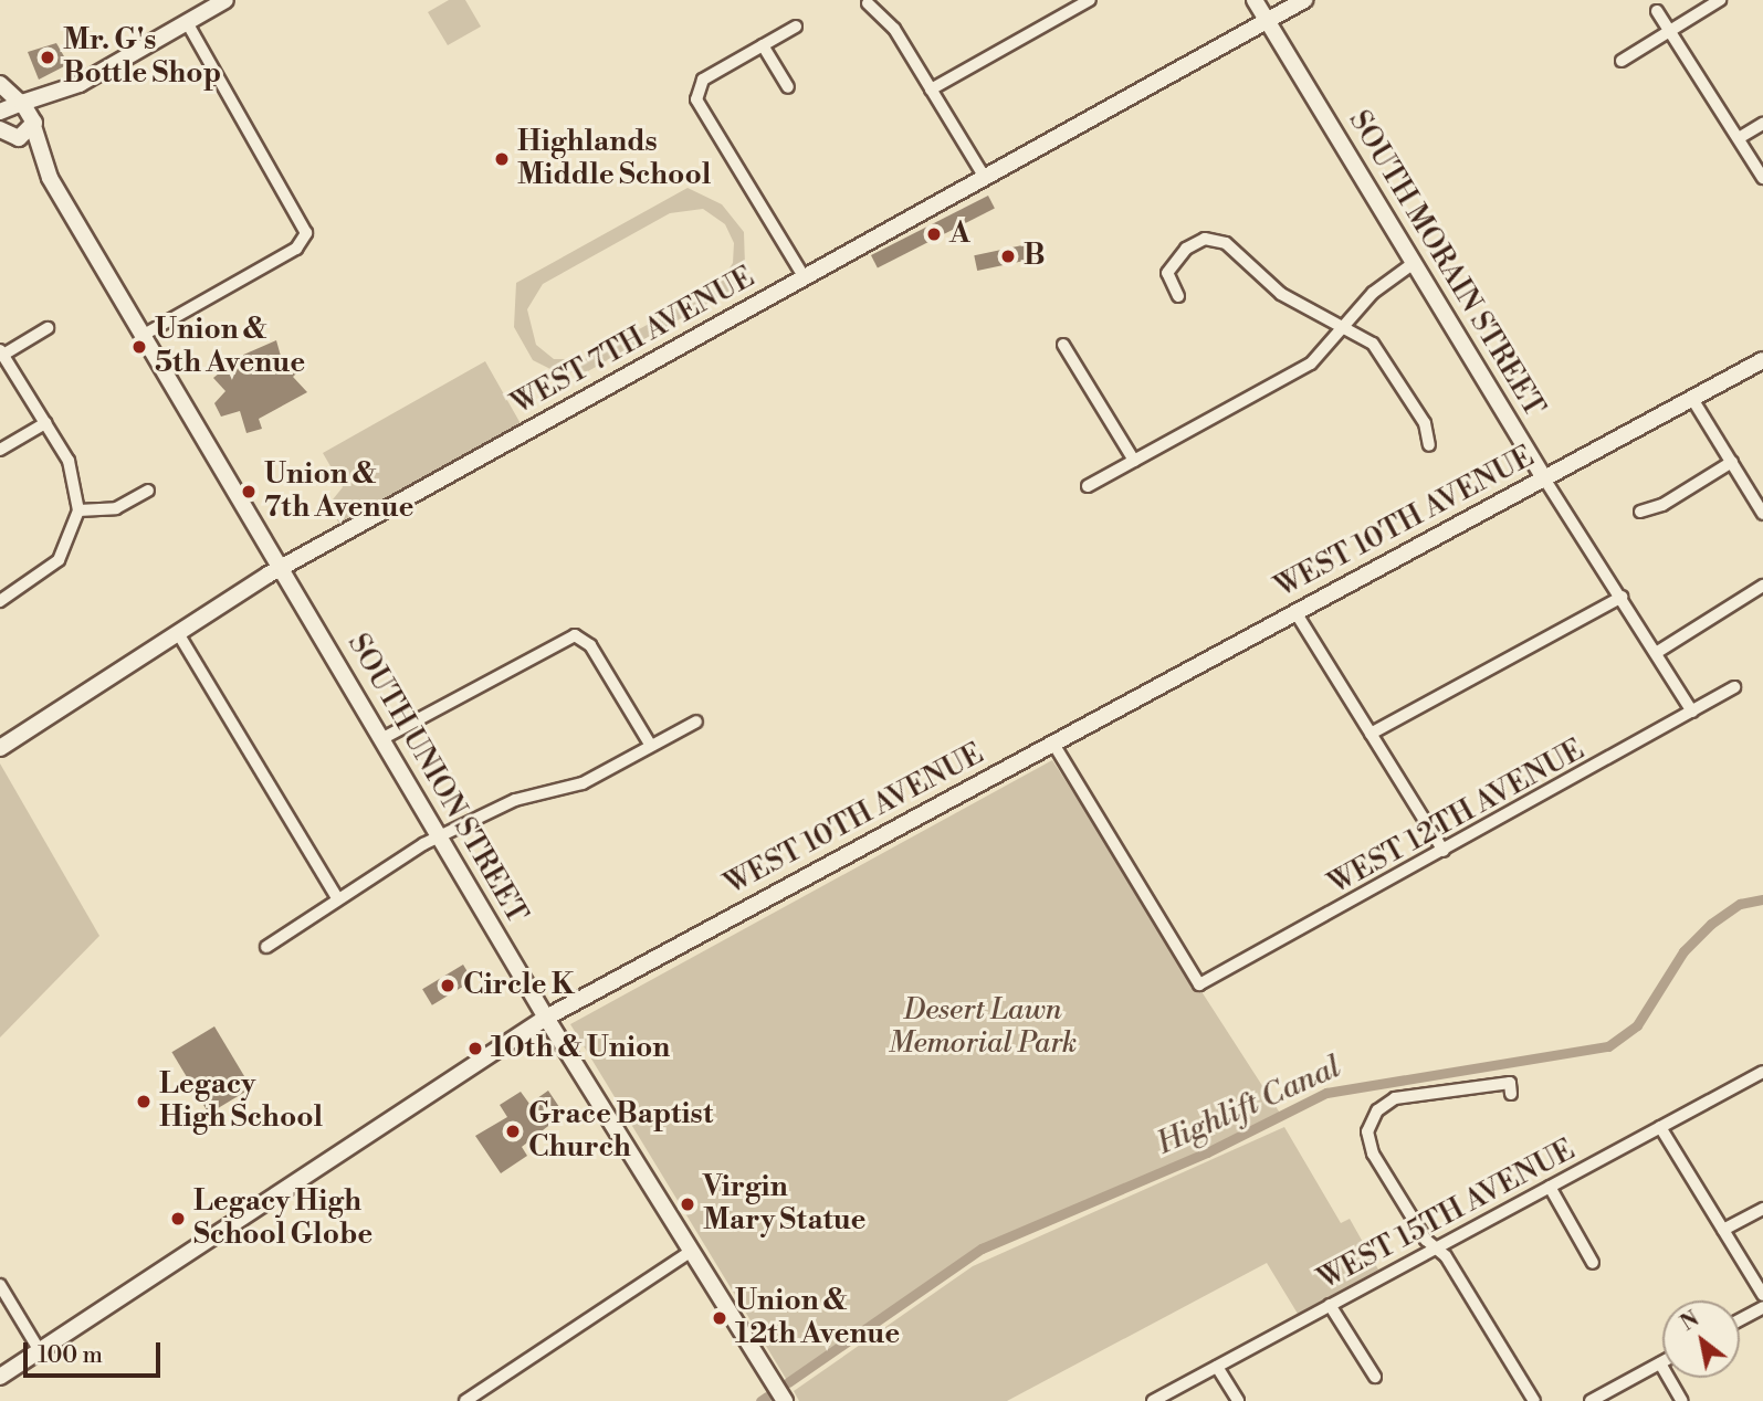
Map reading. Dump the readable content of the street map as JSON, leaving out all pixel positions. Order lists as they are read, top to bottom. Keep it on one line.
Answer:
{"streets":{"main road":["SOUTH MORAIN STREET","WEST 7TH AVENUE","WEST 10TH AVENUE","SOUTH UNION STREET"],"street":["WEST 12TH AVENUE","WEST 15TH AVENUE"]},"crossings":[["SOUTH MORAIN STREET","WEST 7TH AVENUE"],["SOUTH MORAIN STREET","WEST 10TH AVENUE"],["SOUTH MORAIN STREET","WEST 12TH AVENUE"],["WEST 7TH AVENUE","SOUTH UNION STREET"],["WEST 10TH AVENUE","SOUTH UNION STREET"],["WEST 10TH AVENUE","WEST 12TH AVENUE"]],"water":["Highlift Canal"],"parks":["Desert Lawn Memorial Park"],"places":["Mr. G's Bottle Shop","Highlands Middle School","A","B","Union & 5th Avenue","Union & 7th Avenue","Circle K","10th & Union","Legacy High School","Grace Baptist Church","Virgin Mary Statue","Legacy High School Globe","Union & 12th Avenue"],"scale_bar":"100 m","north":"top left"}
